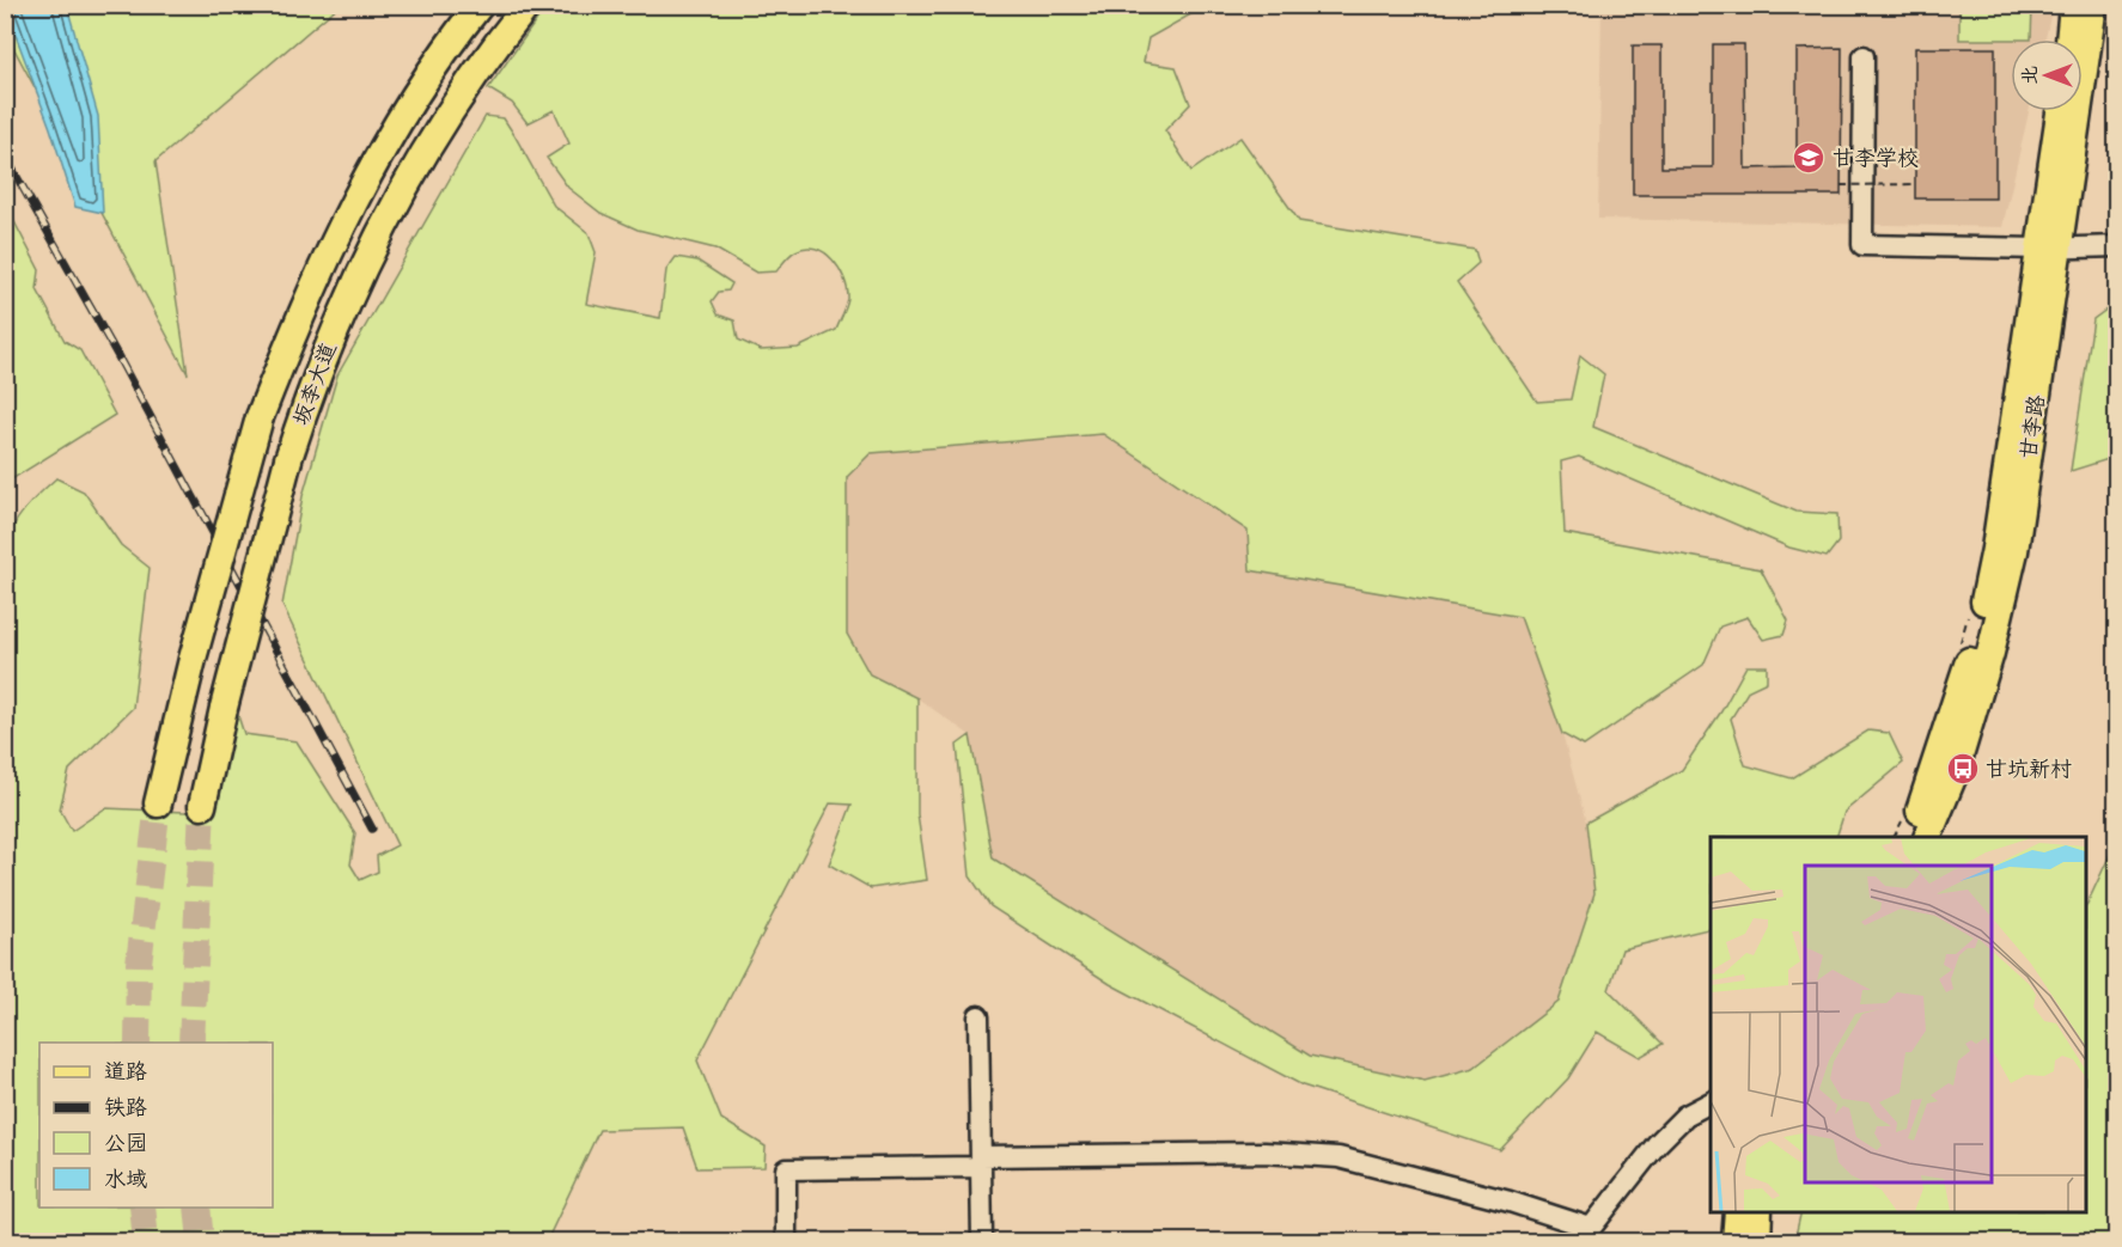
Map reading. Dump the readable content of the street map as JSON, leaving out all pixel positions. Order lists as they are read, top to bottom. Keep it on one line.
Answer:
{"streets":{"main road":["坂李大道","甘李路"]},"places":{"school or university":["甘李学校"],"bus stop":["甘坑新村"]},"legend":["道路","铁路","公园","水域"],"north":"left"}
